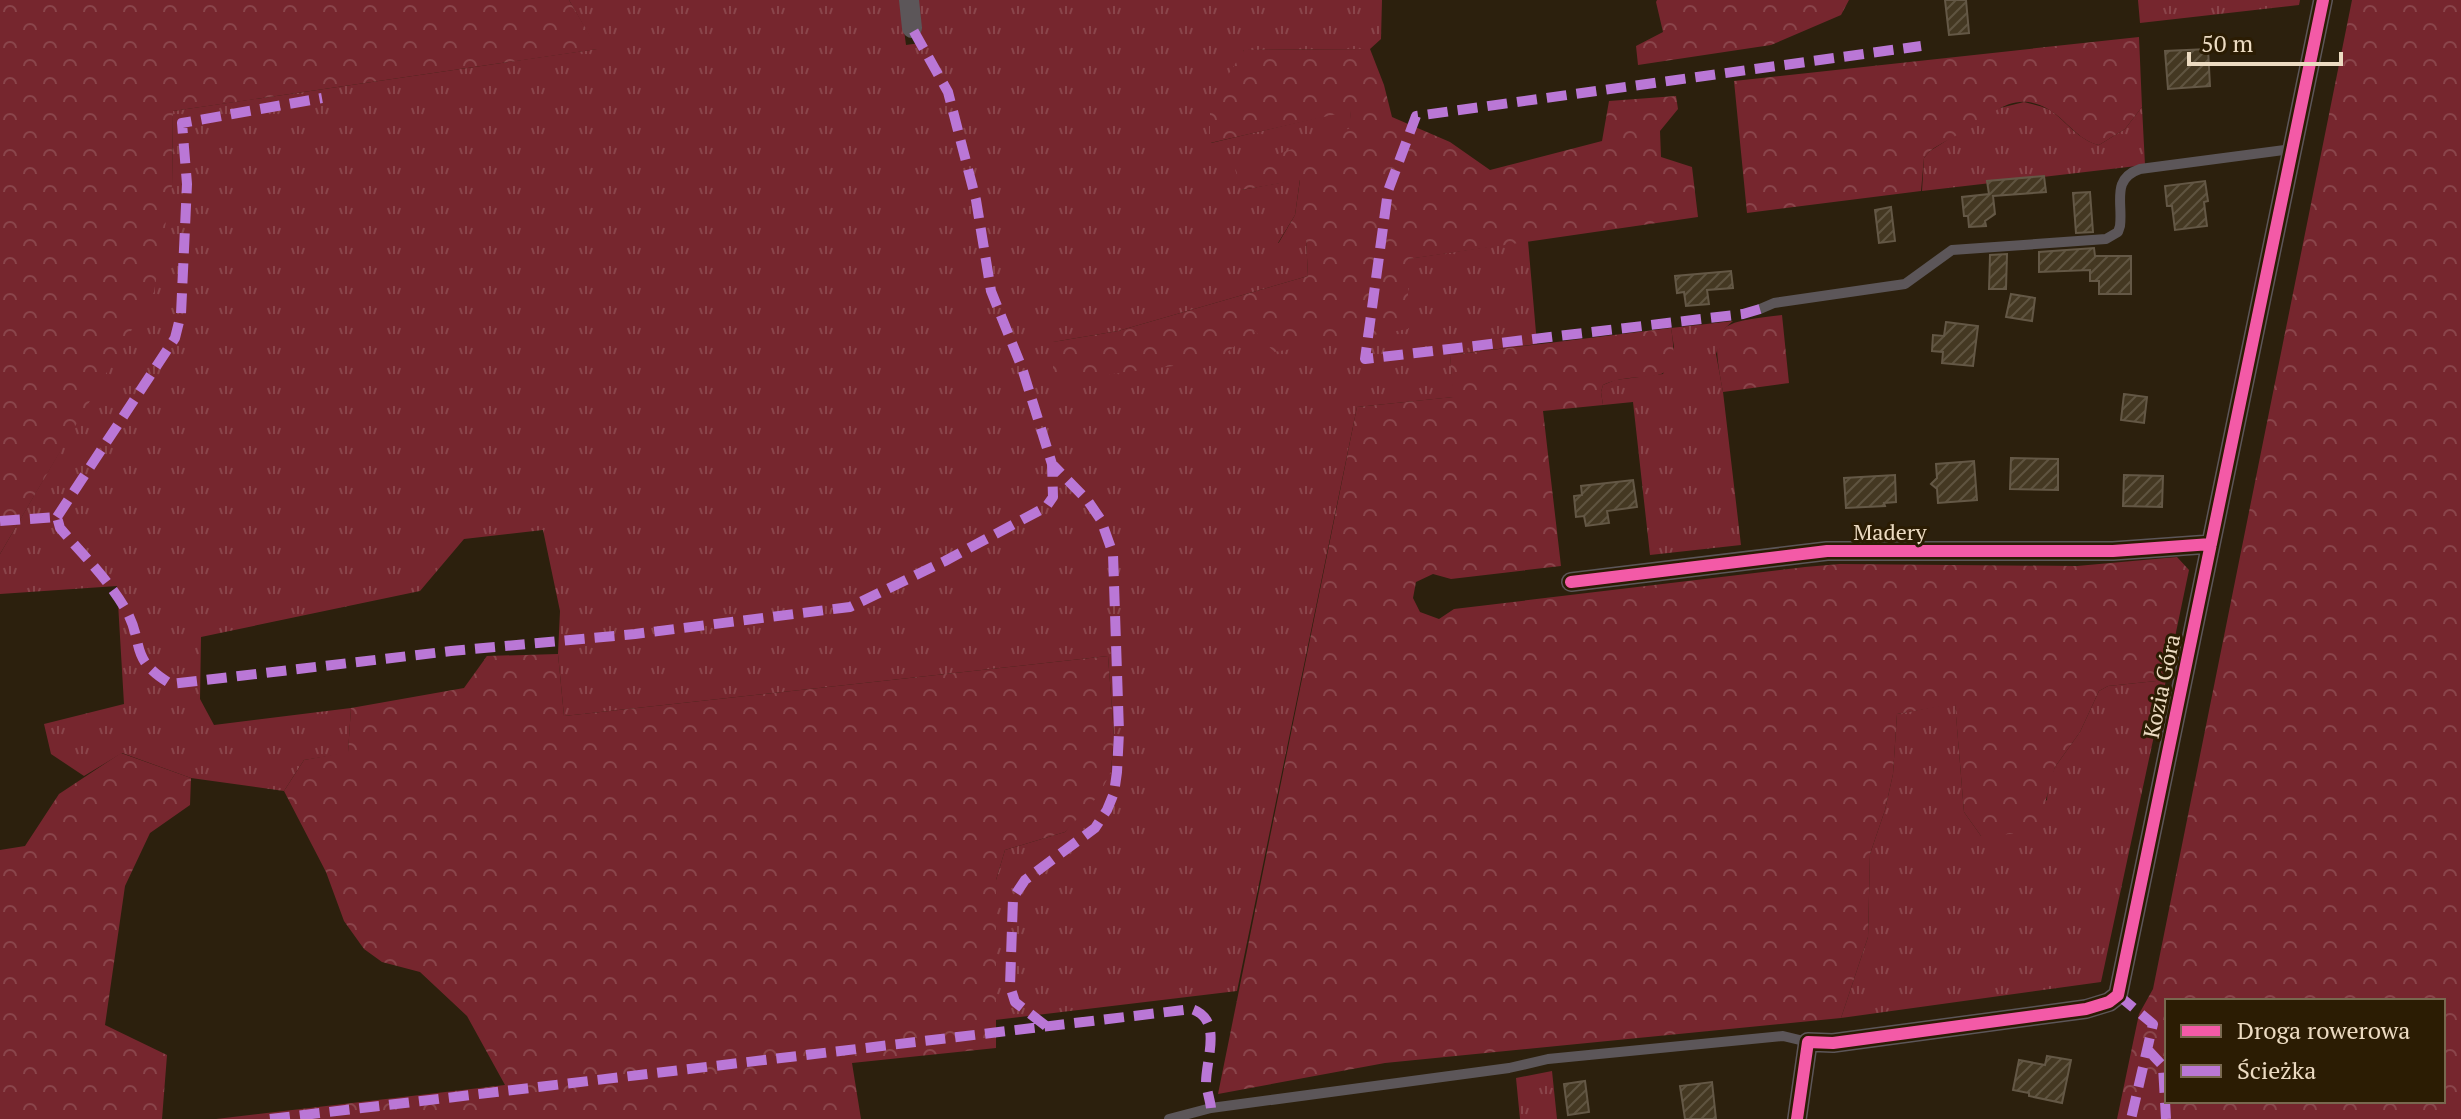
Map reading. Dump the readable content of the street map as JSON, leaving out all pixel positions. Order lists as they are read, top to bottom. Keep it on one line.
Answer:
{"streets":{"street":["Madery","Kozia Góra"]},"crossings":[["Madery","Kozia Góra"]],"legend":["Droga rowerowa","Ścieżka"],"scale_bar":"50 m"}
